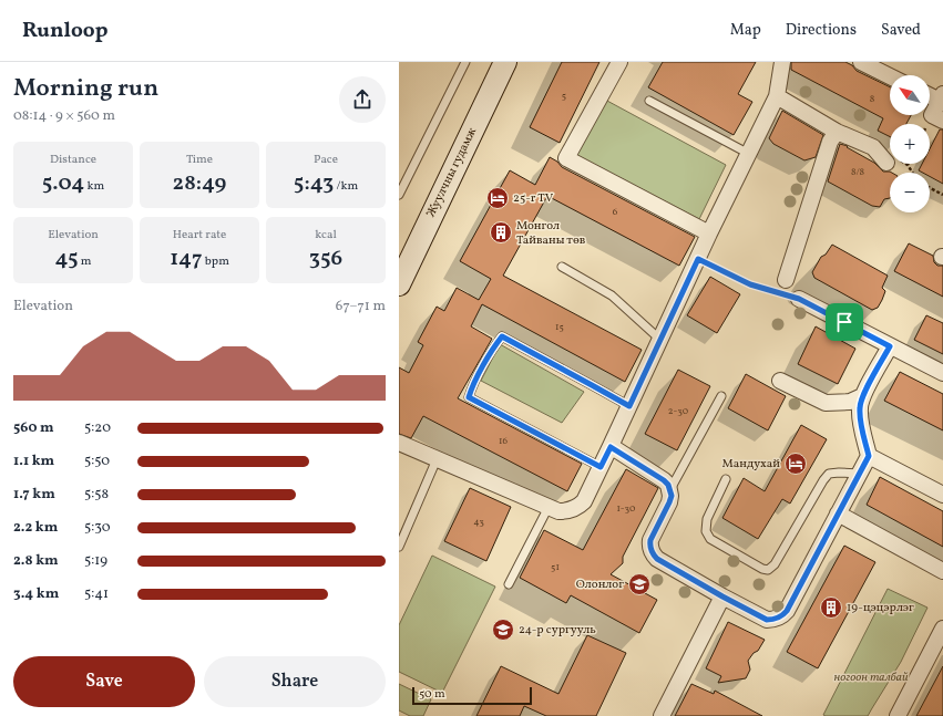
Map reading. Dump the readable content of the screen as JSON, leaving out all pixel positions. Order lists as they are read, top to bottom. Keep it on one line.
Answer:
{"streets":{"main road":["Жуулчны гудамж"]},"parks":["ногоон талбай"],"places":{"hotel":["25-r TV","Мандухай"],"building":["Монгол Тайваны төв","19-цэцэрлэг"],"school or university":["Олонлог","24-р сургууль"]},"house_numbers":["5","8","8/8","6","15","2-30","16","1-30","43","51"],"scale_bar":"50 m","north":"top left","page":{"header":"Runloop","nav":["Map","Directions","Saved"],"heading":["Morning run","08:14 · 9 × 560 m"],"map_buttons":["+","−"],"stats":[["Distance","5.04 km"],["Time","28:49"],["Pace","5:43 /km"],["Elevation","45 m"],["Heart rate","147 bpm"],["kcal","356"]],"chart":["Elevation","67–71 m"],"list":[{"name":"560 m","note":"5:20"},{"name":"1.1 km","note":"5:50"},{"name":"1.7 km","note":"5:58"},{"name":"2.2 km","note":"5:30"},{"name":"2.8 km","note":"5:19"},{"name":"3.4 km","note":"5:41"}],"buttons":["Save","Share"],"scale":"50 m"}}
